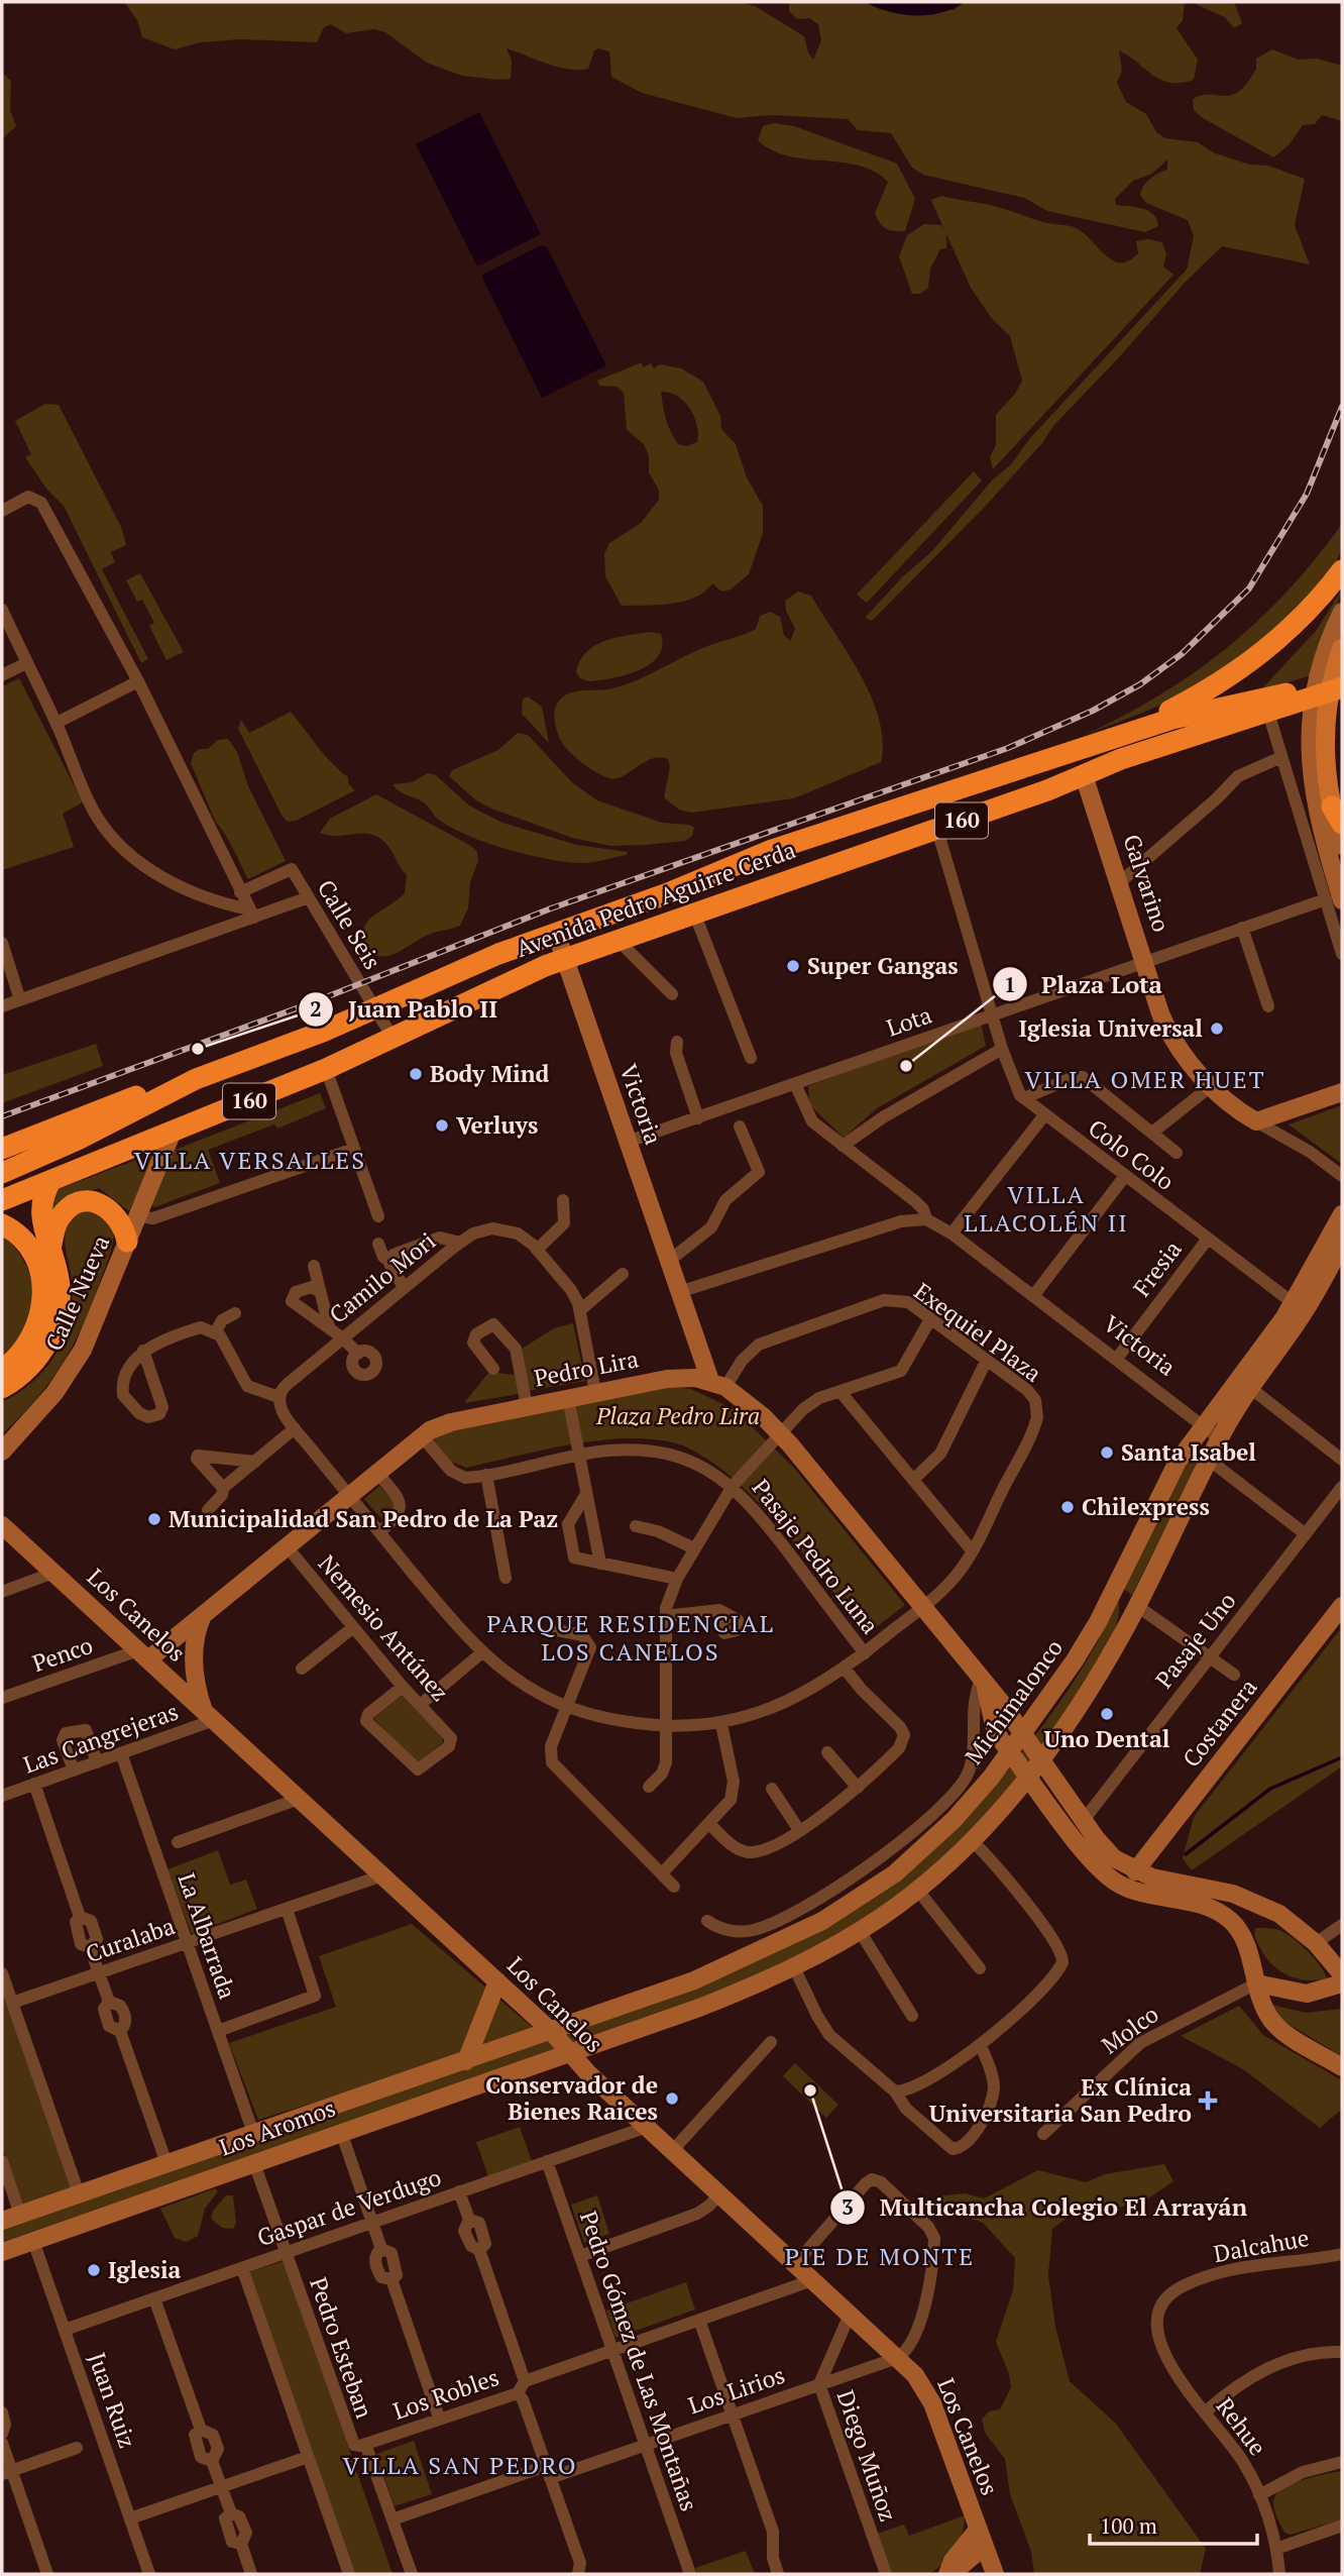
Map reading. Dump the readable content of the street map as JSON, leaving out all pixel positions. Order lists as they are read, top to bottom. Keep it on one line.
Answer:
{"streets":{"highway":["160","Avenida Pedro Aguirre Cerda"],"main road":["Galvarino","Victoria","Calle Nueva","Pedro Lira","Los Canelos","Michimalonco","Costanera","Los Aromos"],"street":["Calle Seis","Lota","Colo Colo","Fresia","Camilo Mori","Exequiel Plaza","Pasaje Pedro Luna","Nemesio Antúnez","Pasaje Uno","Penco","Las Cangrejeras","La Albarrada","Curalaba","Molco","Gaspar de Verdugo","Dalcahue","Pedro Esteban","Pedro Gómez de Las Montañas","Los Lirios","Los Robles","Juan Ruiz","Rehue","Diego Muñoz"]},"crossings":[["Galvarino","Avenida Pedro Aguirre Cerda"],["Galvarino","Lota"],["Avenida Pedro Aguirre Cerda","Calle Seis"],["Avenida Pedro Aguirre Cerda","Victoria"],["Avenida Pedro Aguirre Cerda","Colo Colo"],["Avenida Pedro Aguirre Cerda","Calle Nueva"],["Lota","Victoria"],["Lota","Colo Colo"],["Victoria","Fresia"],["Victoria","Exequiel Plaza"],["Victoria","Pedro Lira"],["Victoria","Michimalonco"],["Colo Colo","Fresia"],["Colo Colo","Michimalonco"],["Camilo Mori","Pedro Lira"],["Exequiel Plaza","Pedro Lira"],["Pedro Lira","Pasaje Pedro Luna"],["Pedro Lira","Los Canelos"],["Pedro Lira","Nemesio Antúnez"],["Pedro Lira","Penco"],["Los Canelos","Penco"],["Los Canelos","Michimalonco"],["Los Canelos","Las Cangrejeras"],["Los Canelos","La Albarrada"],["Los Canelos","Curalaba"],["Los Canelos","Los Aromos"],["Los Canelos","Gaspar de Verdugo"],["Los Canelos","Los Lirios"],["Los Canelos","Diego Muñoz"],["Michimalonco","Los Aromos"],["Las Cangrejeras","La Albarrada"],["La Albarrada","Curalaba"],["La Albarrada","Los Aromos"],["Los Aromos","Pedro Esteban"],["Los Aromos","Juan Ruiz"],["Gaspar de Verdugo","Pedro Esteban"],["Gaspar de Verdugo","Pedro Gómez de Las Montañas"],["Gaspar de Verdugo","Juan Ruiz"],["Dalcahue","Rehue"],["Pedro Esteban","Los Lirios"],["Pedro Esteban","Los Robles"],["Pedro Gómez de Las Montañas","Los Lirios"],["Los Lirios","Los Robles"],["Los Lirios","Diego Muñoz"]],"districts":["VILLA OMER HUET","VILLA VERSALLES","VILLA LLACOLÉN II","PARQUE RESIDENCIAL LOS CANELOS","PIE DE MONTE","VILLA SAN PEDRO"],"parks":["Plaza Pedro Lira"],"places":{"other":["Super Gangas","Iglesia Universal","Juan Pablo II","Plaza Lota","Body Mind","Verluys","Santa Isabel","Chilexpress","Municipalidad San Pedro de La Paz","Uno Dental","Multicancha Colegio El Arrayán","Conservador de Bienes Raices","Iglesia"],"health":["Ex Clínica Universitaria San Pedro"]},"scale_bar":"100 m"}
